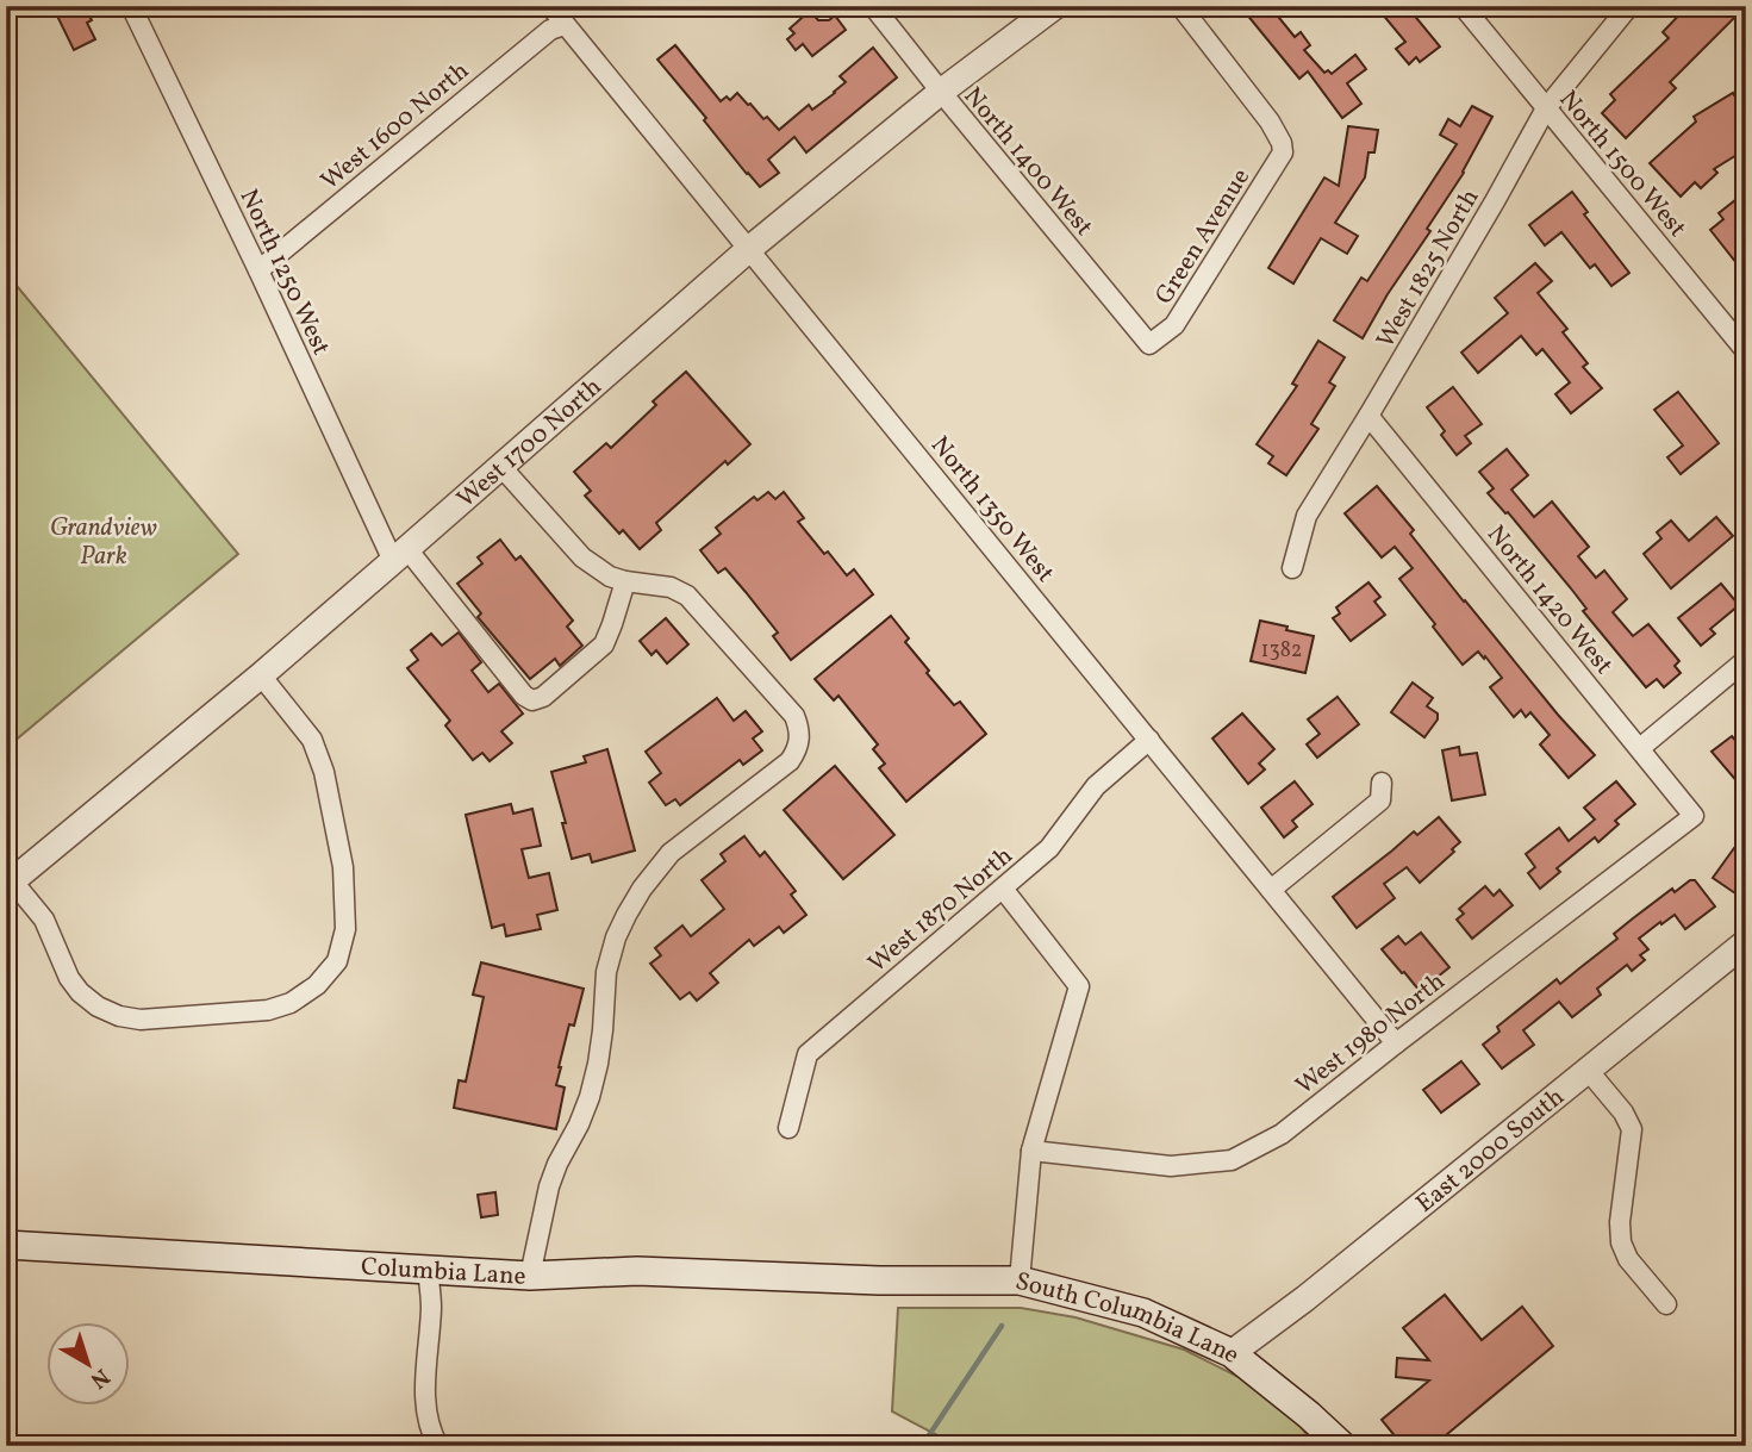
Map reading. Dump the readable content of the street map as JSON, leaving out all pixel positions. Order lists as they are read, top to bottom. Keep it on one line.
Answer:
{"streets":{"main road":["Columbia Lane","South Columbia Lane"],"street":["West 1600 North","North 1400 West","North 1500 West","Green Avenue","West 1825 North","North 1250 West","West 1700 North","North 1350 West","North 1420 West","West 1870 North","West 1980 North","East 2000 South"]},"crossings":[["West 1600 North","North 1250 West"],["West 1600 North","North 1350 West"],["North 1400 West","Green Avenue"],["North 1400 West","West 1700 North"],["North 1500 West","West 1825 North"],["West 1825 North","North 1420 West"],["North 1250 West","West 1700 North"],["West 1700 North","North 1350 West"],["North 1350 West","West 1870 North"],["North 1350 West","West 1980 North"],["North 1420 West","West 1980 North"],["East 2000 South","South Columbia Lane"],["Columbia Lane","South Columbia Lane"]],"parks":["Grandview Park"],"house_numbers":["1382"],"north":"bottom right"}
